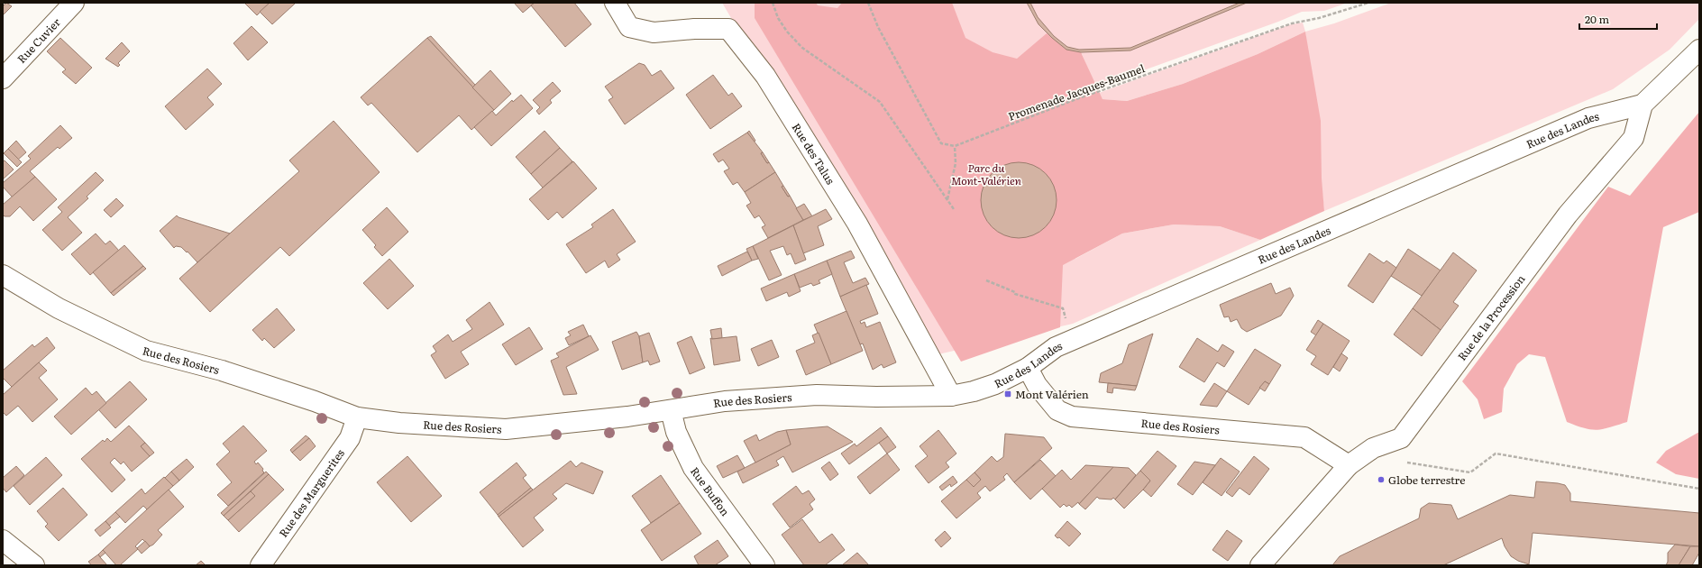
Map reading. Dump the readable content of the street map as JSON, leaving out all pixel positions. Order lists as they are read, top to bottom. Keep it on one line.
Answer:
{"streets":{"street":["Rue Cuvier","Rue des Landes","Rue des Talus","Rue de la Procession","Rue des Rosiers","Rue Buffon","Rue des Marguerites"],"path":["Promenade Jacques-Baumel"]},"crossings":[["Rue des Landes","Rue des Talus"],["Rue des Landes","Rue de la Procession"],["Rue des Landes","Rue des Rosiers"],["Rue des Talus","Rue des Rosiers"],["Rue de la Procession","Rue des Rosiers"],["Rue des Rosiers","Rue Buffon"],["Rue des Rosiers","Rue des Marguerites"]],"parks":["Parc du Mont-Valérien"],"places":{"transit":["Mont Valérien"],"other":["Globe terrestre"]},"scale_bar":"20 m"}
